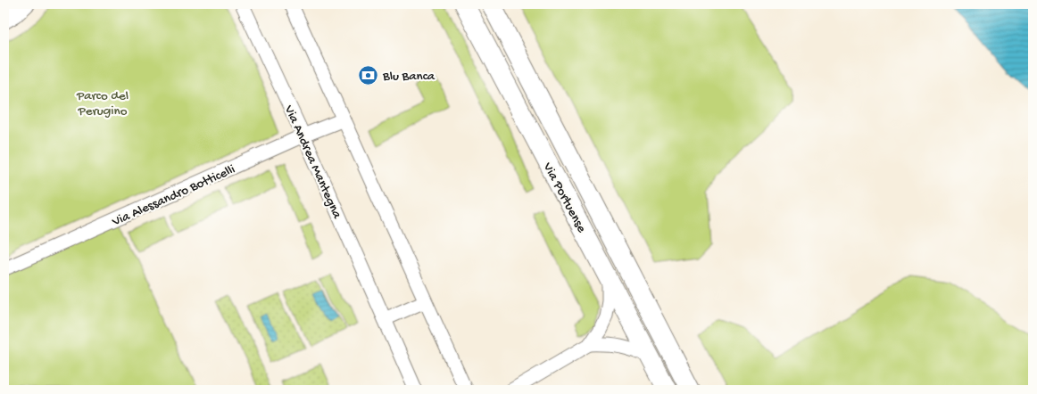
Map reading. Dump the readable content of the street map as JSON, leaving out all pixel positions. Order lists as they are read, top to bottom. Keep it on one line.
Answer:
{"streets":{"street":["Via Andrea Mantegna","Via Alessandro Botticelli","Via Portuense"]},"crossings":[["Via Andrea Mantegna","Via Alessandro Botticelli"]],"parks":["Parco del Perugino"],"places":{"bank":["Blu Banca"]}}
